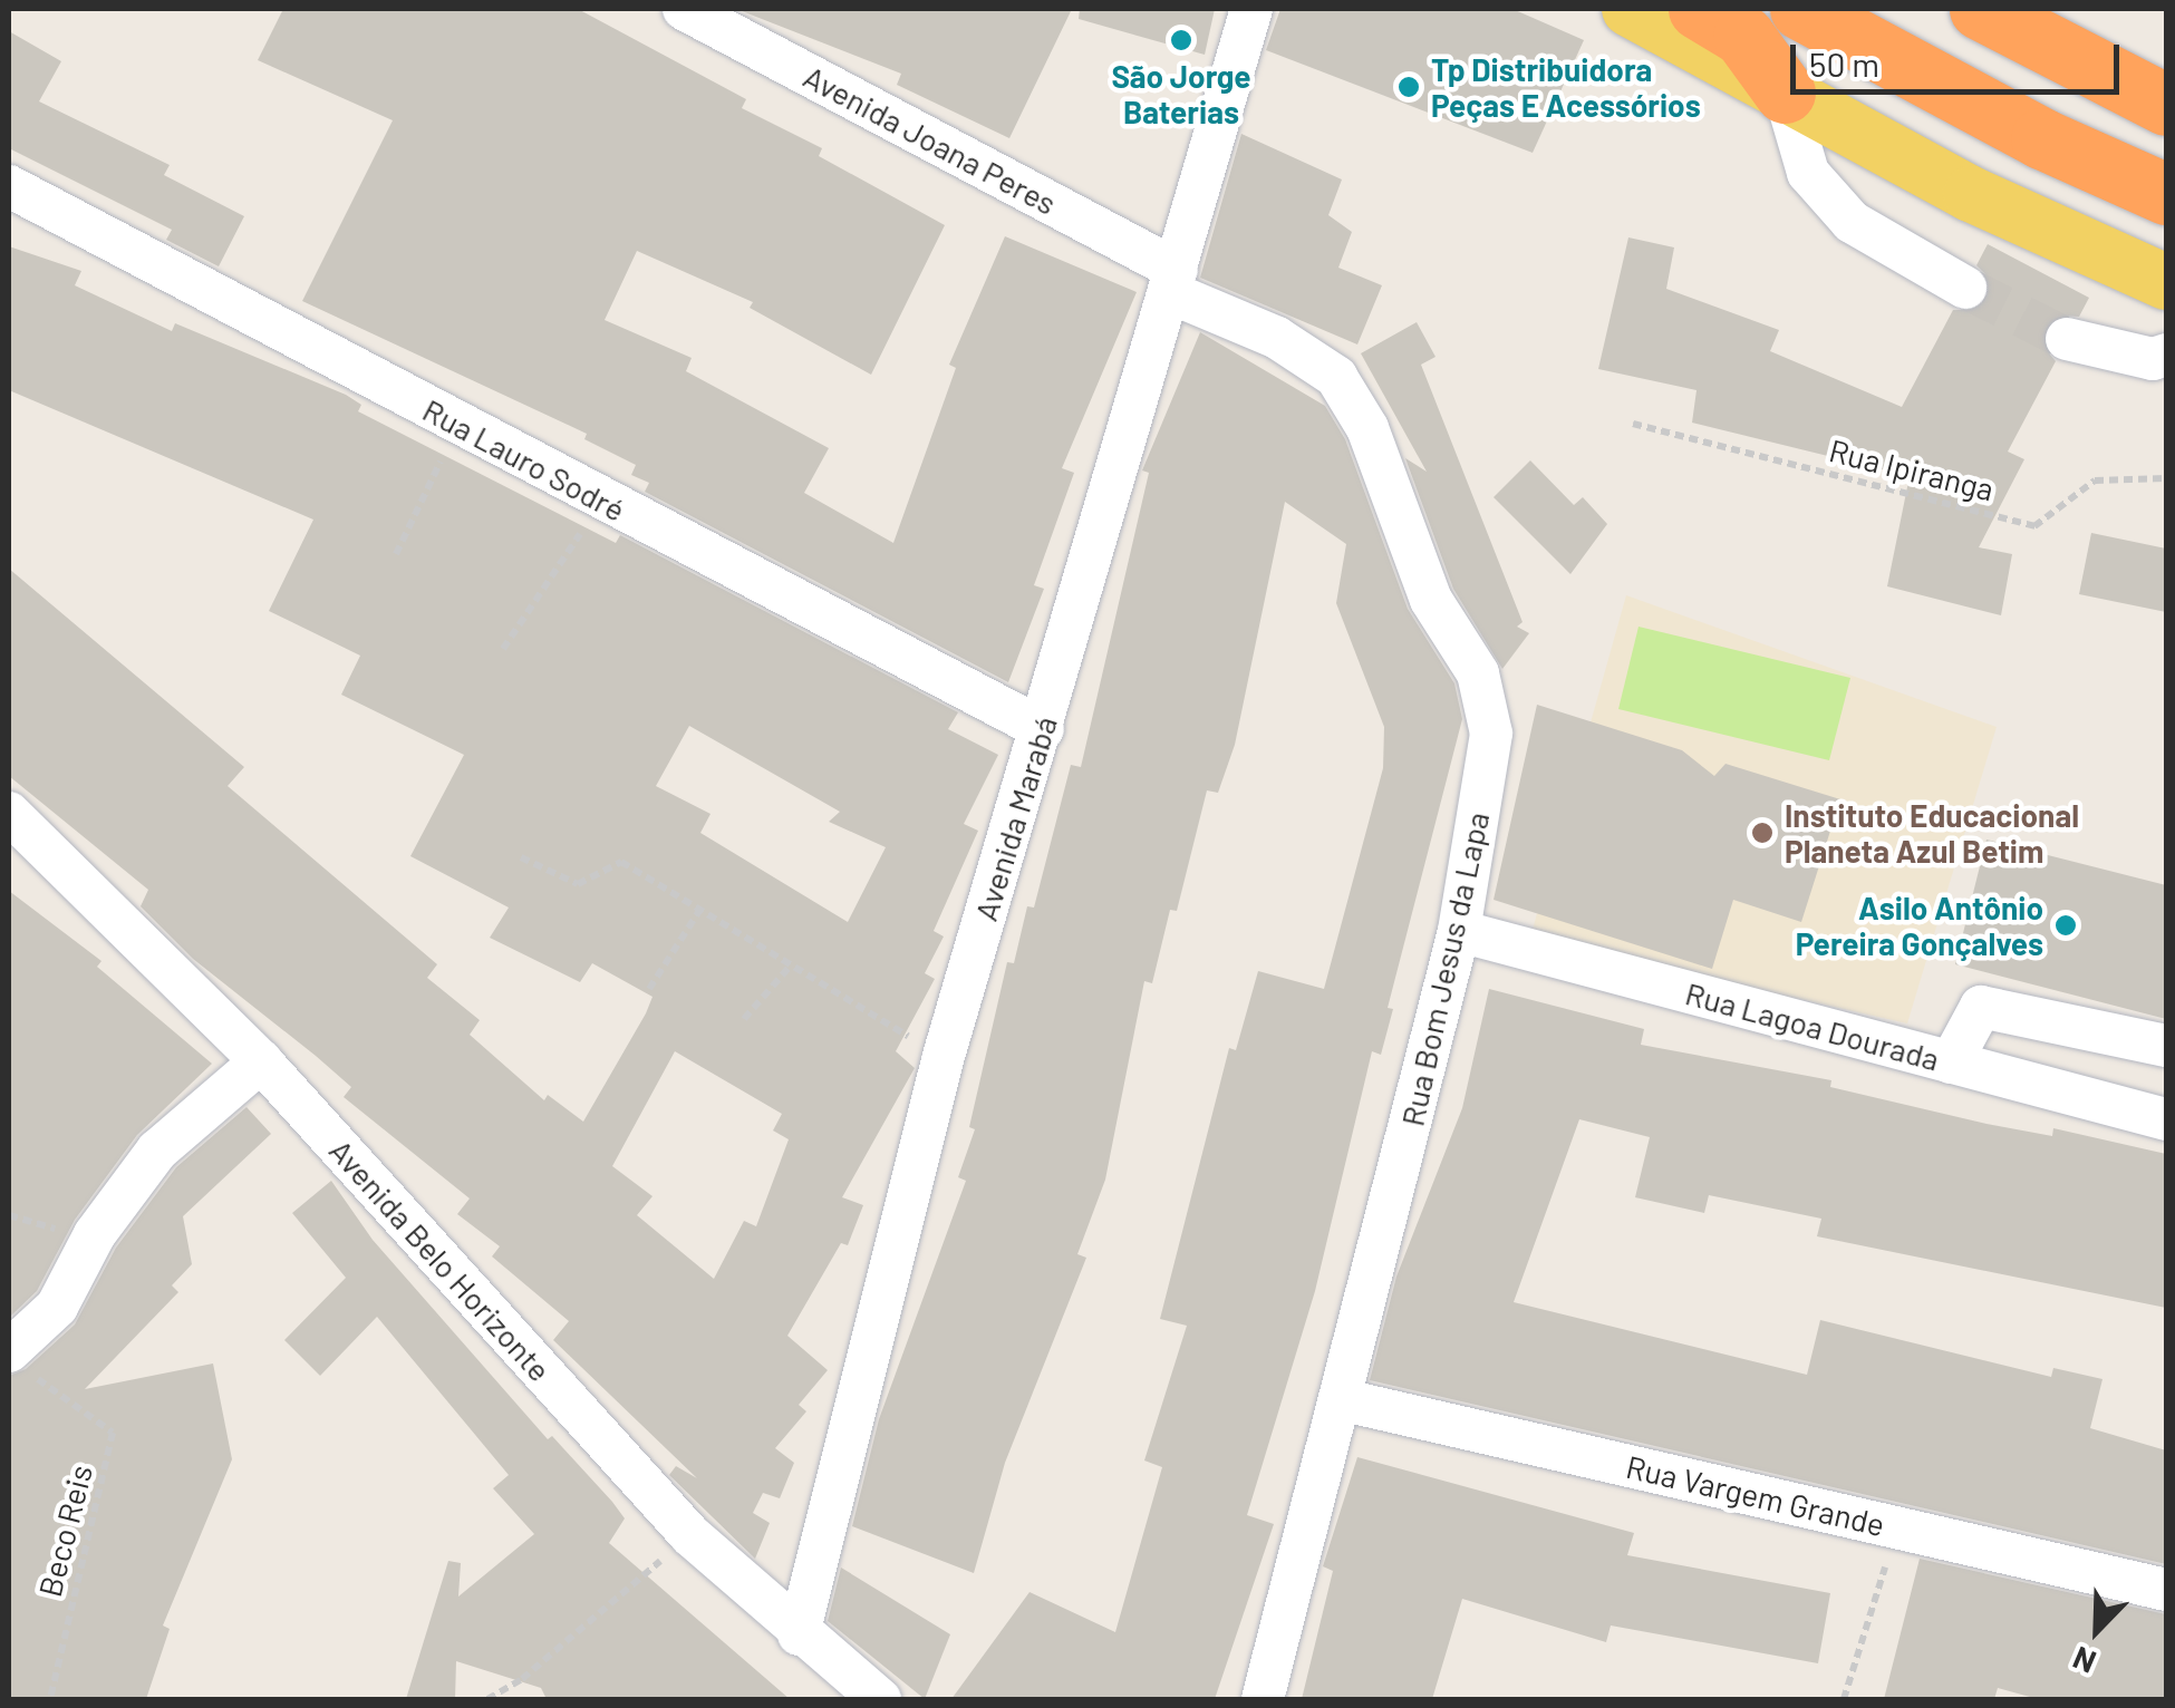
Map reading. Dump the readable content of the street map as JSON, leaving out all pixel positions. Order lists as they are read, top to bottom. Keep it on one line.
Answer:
{"streets":{"street":["Avenida Joana Peres","Rua Lauro Sodré","Avenida Marabá","Rua Bom Jesus da Lapa","Rua Lagoa Dourada","Avenida Belo Horizonte","Rua Vargem Grande"],"path":["Rua Ipiranga","Beco Reis"]},"crossings":[["Avenida Joana Peres","Avenida Marabá"],["Avenida Joana Peres","Rua Bom Jesus da Lapa"],["Rua Lauro Sodré","Avenida Marabá"],["Avenida Marabá","Rua Bom Jesus da Lapa"],["Avenida Marabá","Avenida Belo Horizonte"],["Rua Bom Jesus da Lapa","Rua Lagoa Dourada"],["Rua Bom Jesus da Lapa","Rua Vargem Grande"]],"places":["São Jorge Baterias","Tp Distribuidora Peças E Acessórios","Instituto Educacional Planeta Azul Betim","Asilo Antônio Pereira Gonçalves"],"scale_bar":"50 m","north":"bottom left"}
